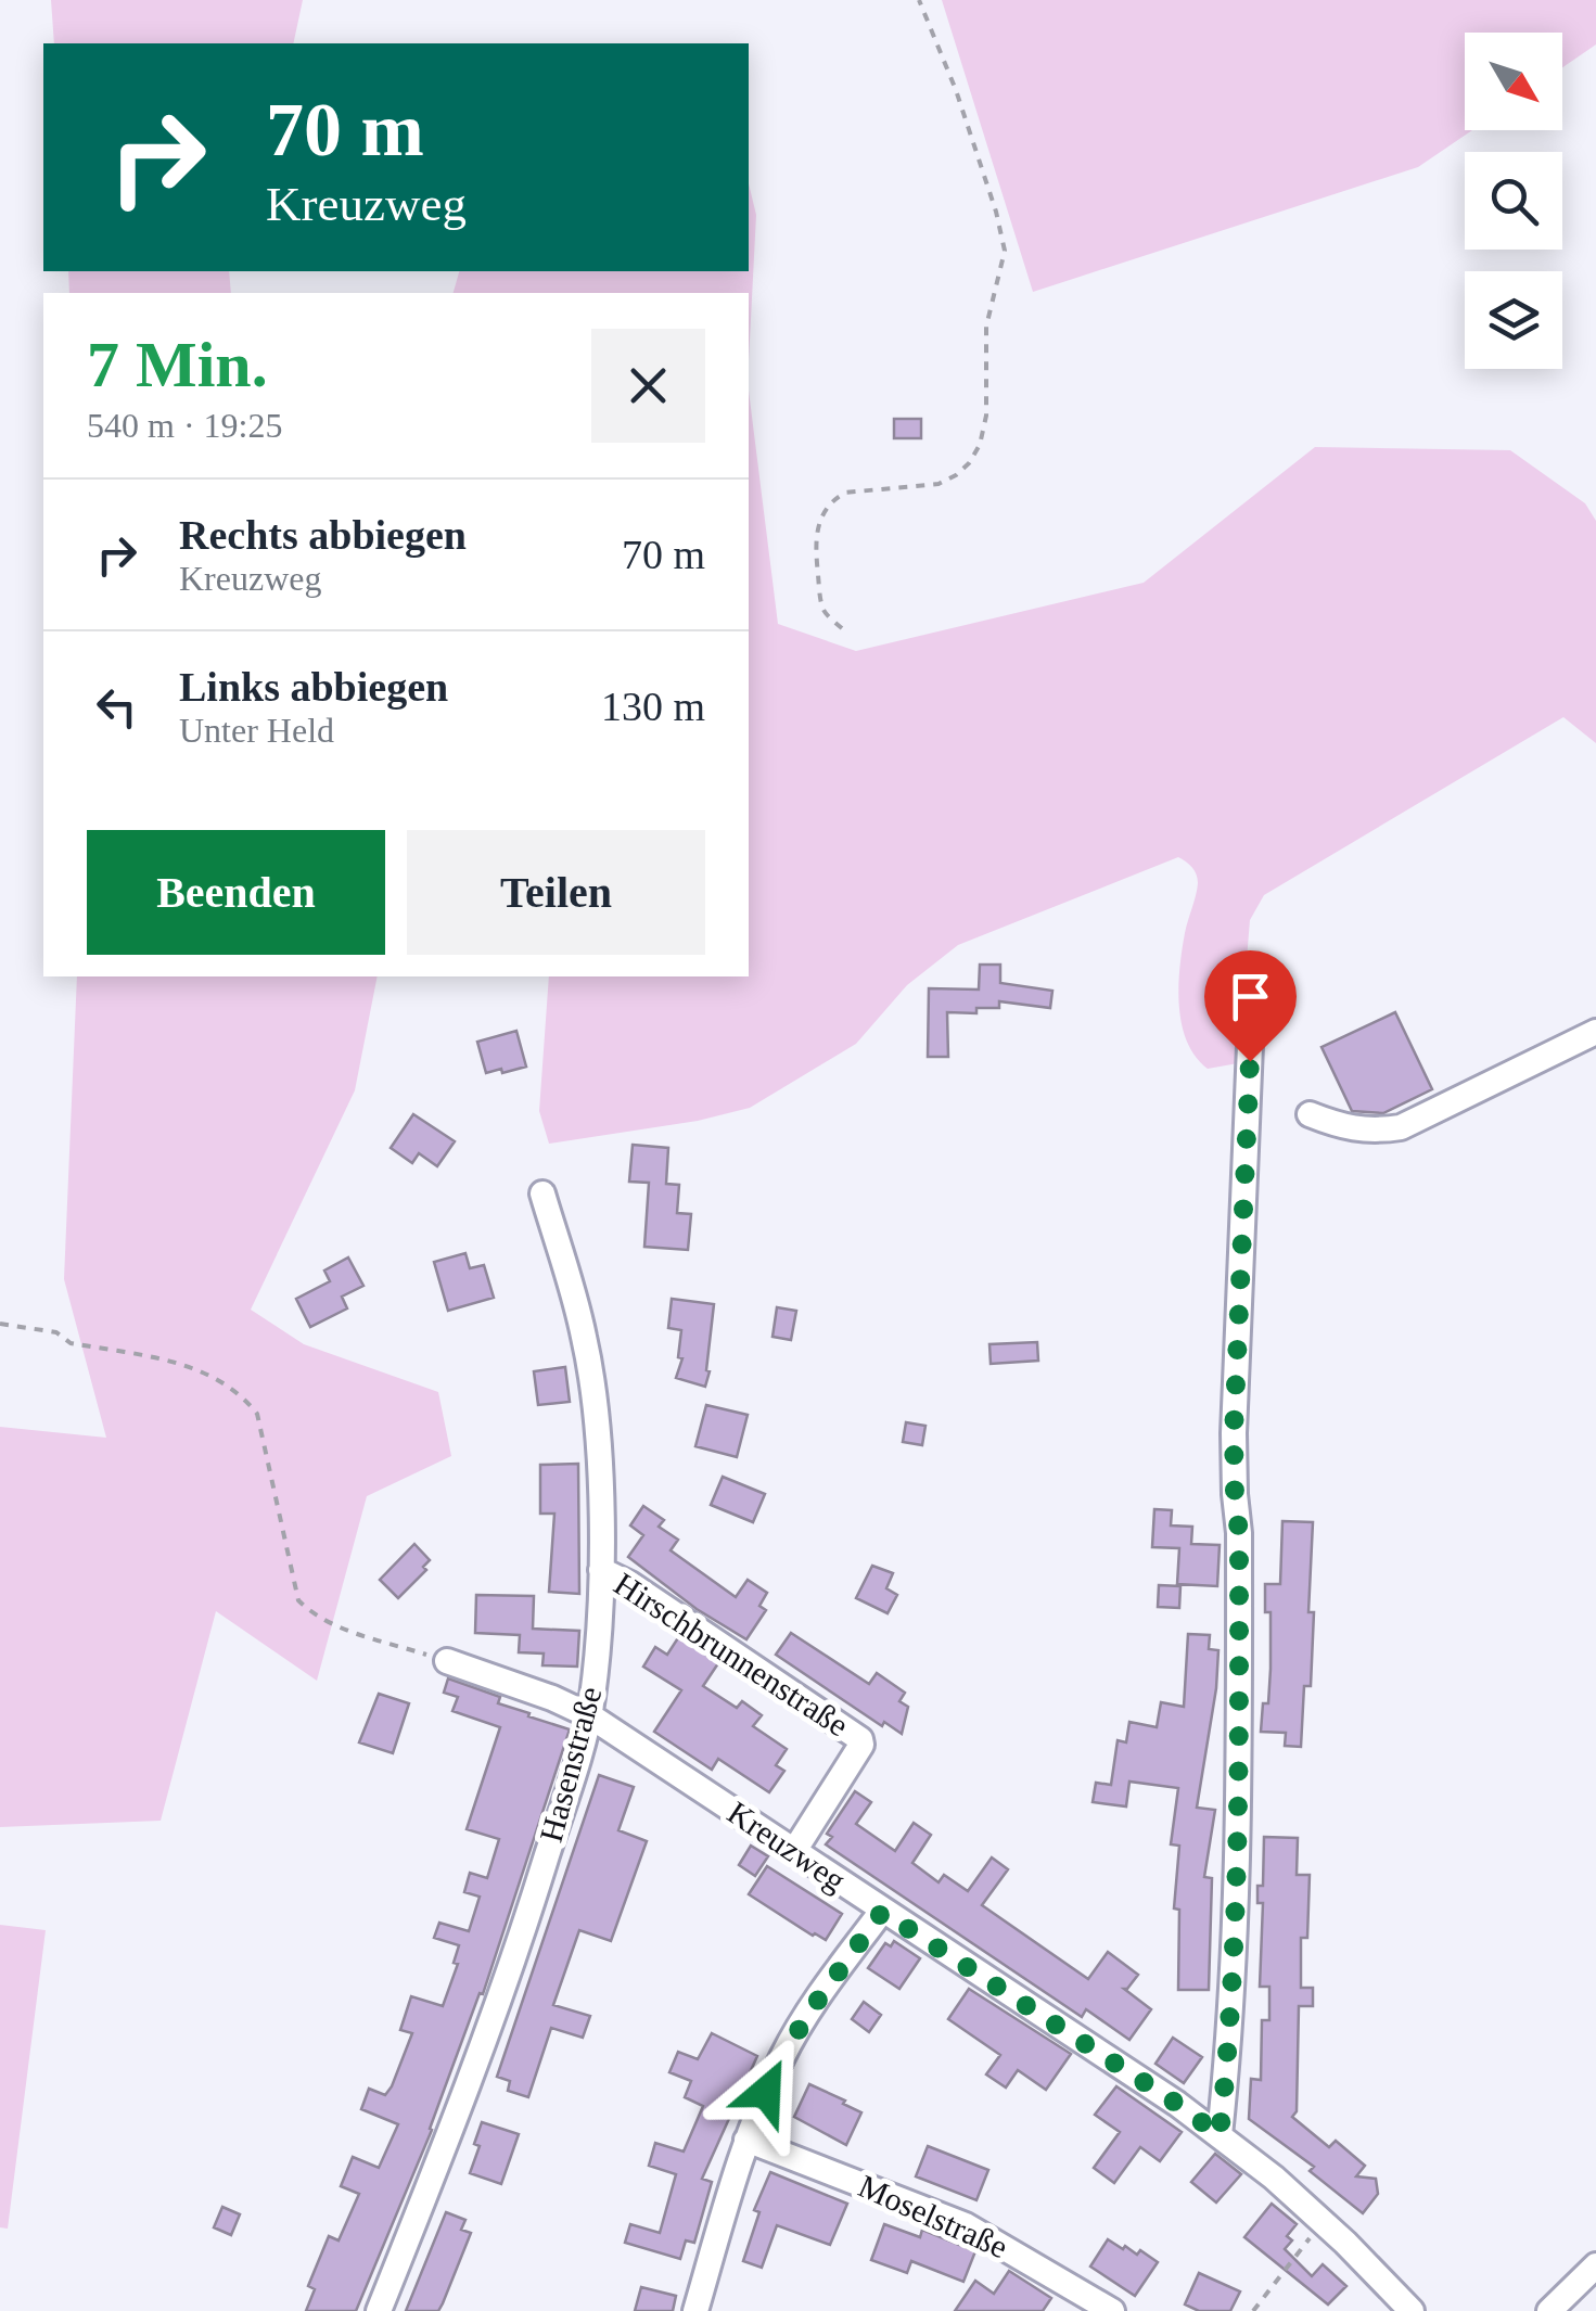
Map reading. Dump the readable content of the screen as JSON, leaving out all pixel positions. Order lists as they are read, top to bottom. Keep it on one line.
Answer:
{"streets":{"street":["Hirschbrunnenstraße","Hasenstraße","Kreuzweg","Moselstraße"]},"crossings":[["Hirschbrunnenstraße","Hasenstraße"],["Hirschbrunnenstraße","Kreuzweg"],["Hasenstraße","Kreuzweg"]],"north":"bottom right","page":{"turn":["70 m","Kreuzweg"],"heading":["7 Min.","540 m · 19:25"],"list":[{"name":"Rechts abbiegen","note":"Kreuzweg","value":"70 m"},{"name":"Links abbiegen","note":"Unter Held","value":"130 m"}],"buttons":["Beenden","Teilen"]}}
